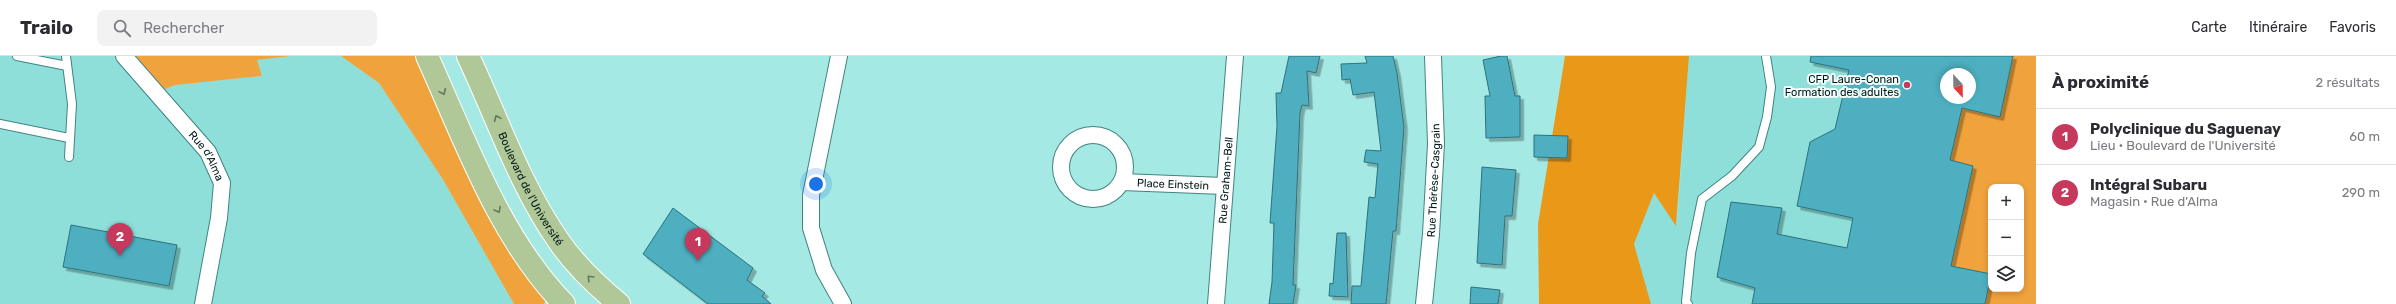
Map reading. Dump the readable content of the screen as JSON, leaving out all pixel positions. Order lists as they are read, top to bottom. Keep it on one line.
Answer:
{"streets":{"main road":["Boulevard de l'Université"],"street":["Rue d'Alma","Rue Graham-Bell","Rue Thérèse-Casgrain","Place Einstein"]},"crossings":[["Rue Graham-Bell","Place Einstein"]],"places":["CFP Laure-Conan Formation des adultes"],"north":"bottom","page":{"header":"Trailo","search":"Rechercher","nav":["Carte","Itinéraire","Favoris"],"heading":["À proximité","2 résultats"],"list":[{"mark":"1","name":"Polyclinique du Saguenay","note":"Lieu · Boulevard de l'Université","value":"60 m"},{"mark":"2","name":"Intégral Subaru","note":"Magasin · Rue d'Alma","value":"290 m"}],"map_buttons":["+","−"],"pins":["2","1"]}}
